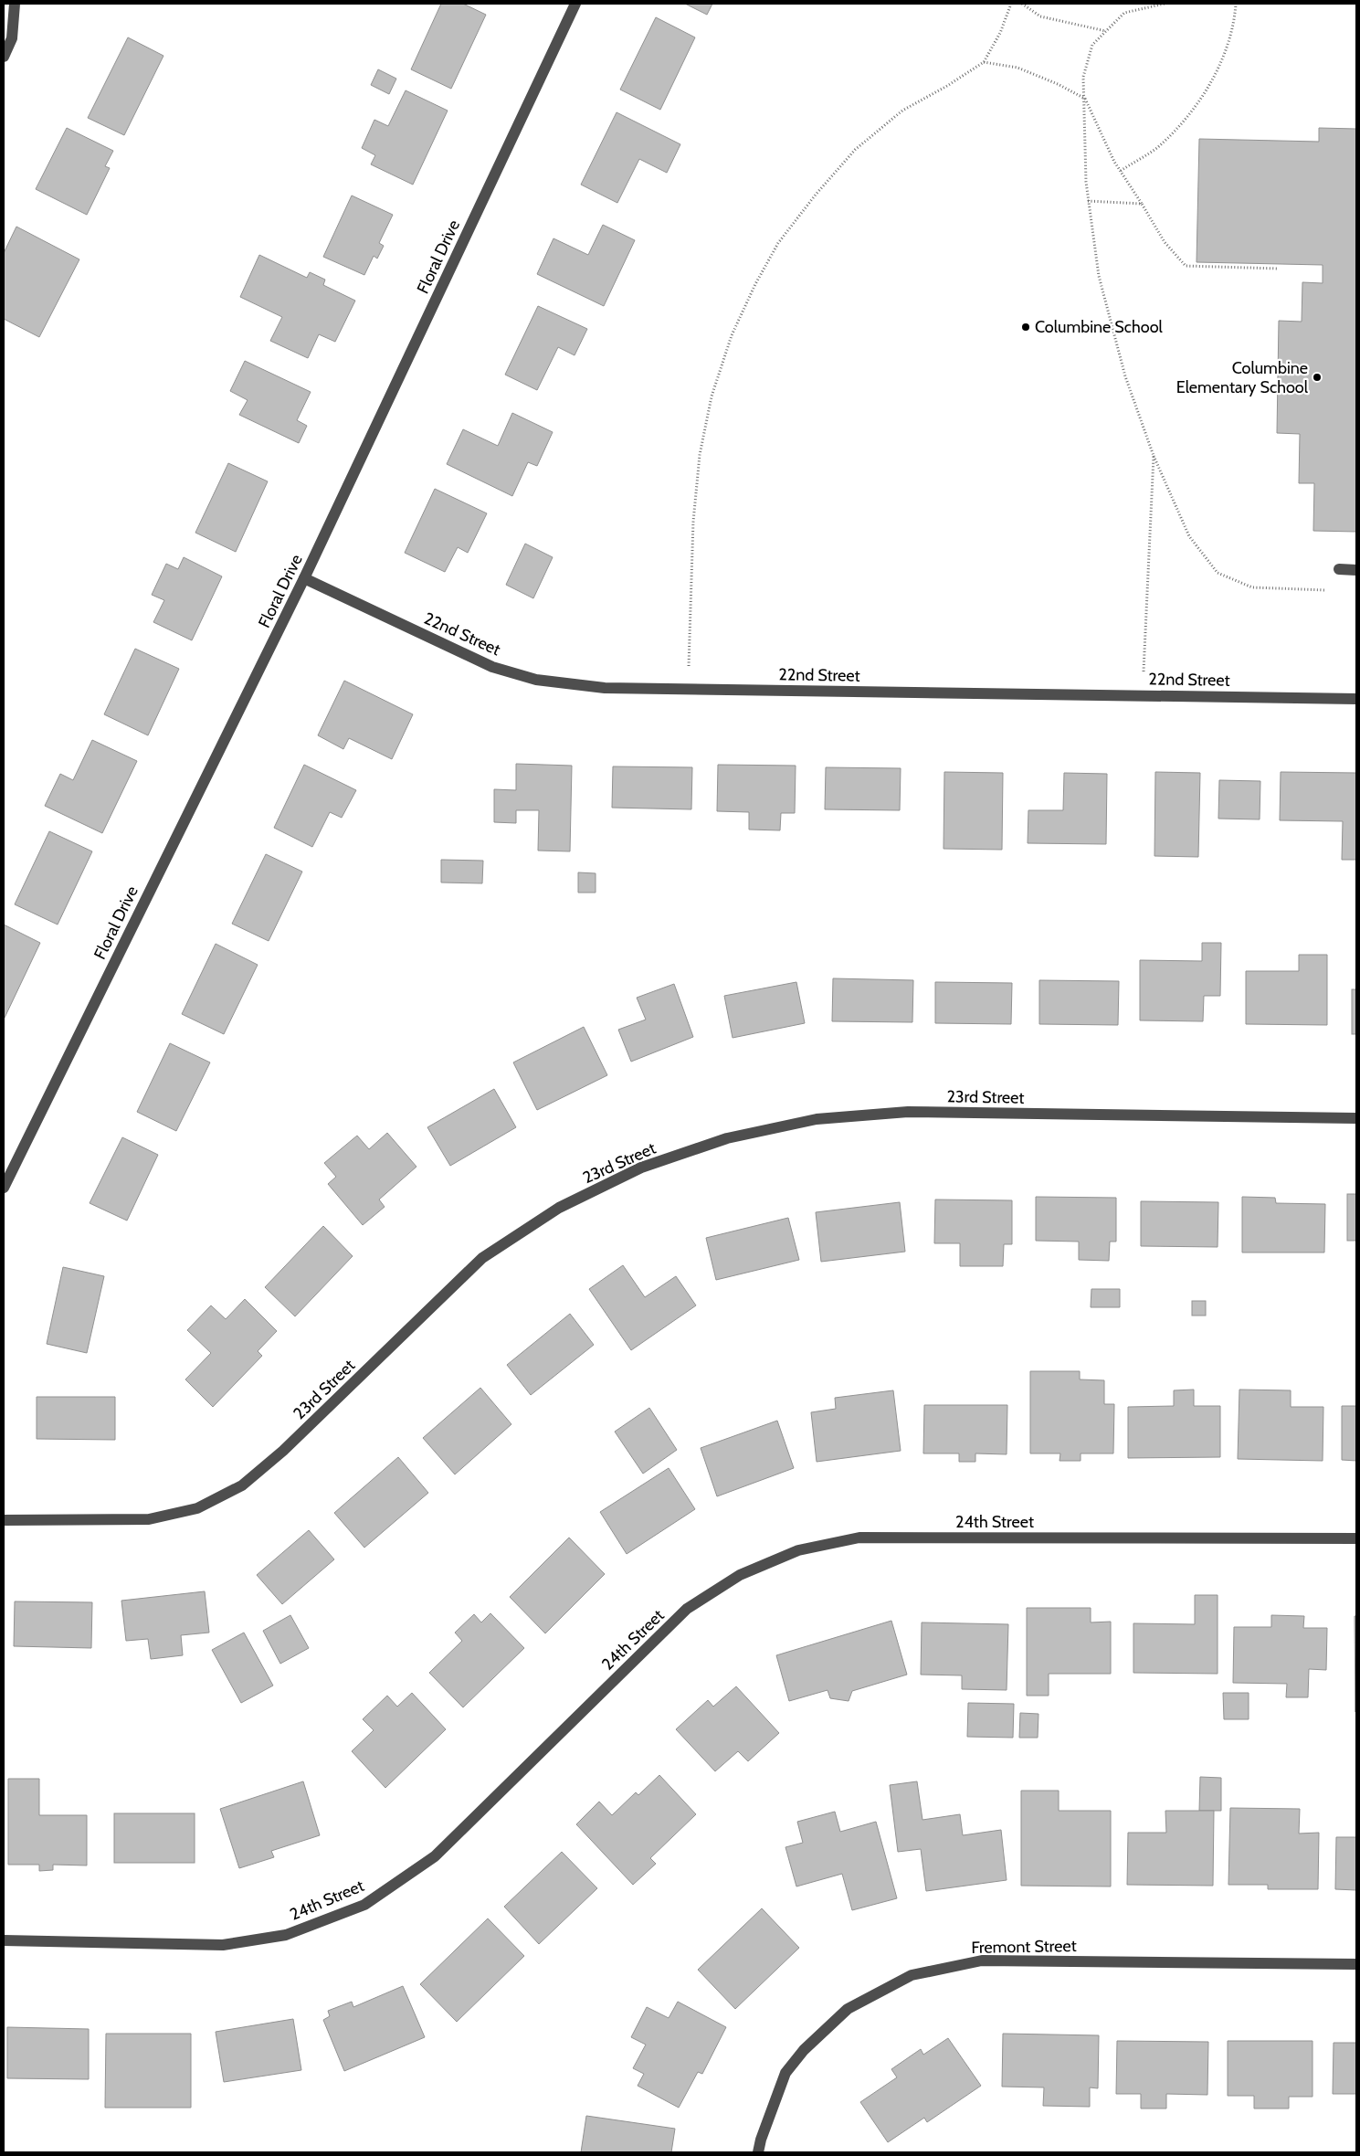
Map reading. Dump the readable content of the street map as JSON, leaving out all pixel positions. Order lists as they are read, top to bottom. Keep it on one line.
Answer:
{"streets":{"street":["Floral Drive","22nd Street","23rd Street","24th Street","Fremont Street"]},"crossings":[["Floral Drive","22nd Street"]],"places":["Columbine School","Columbine Elementary School"]}
